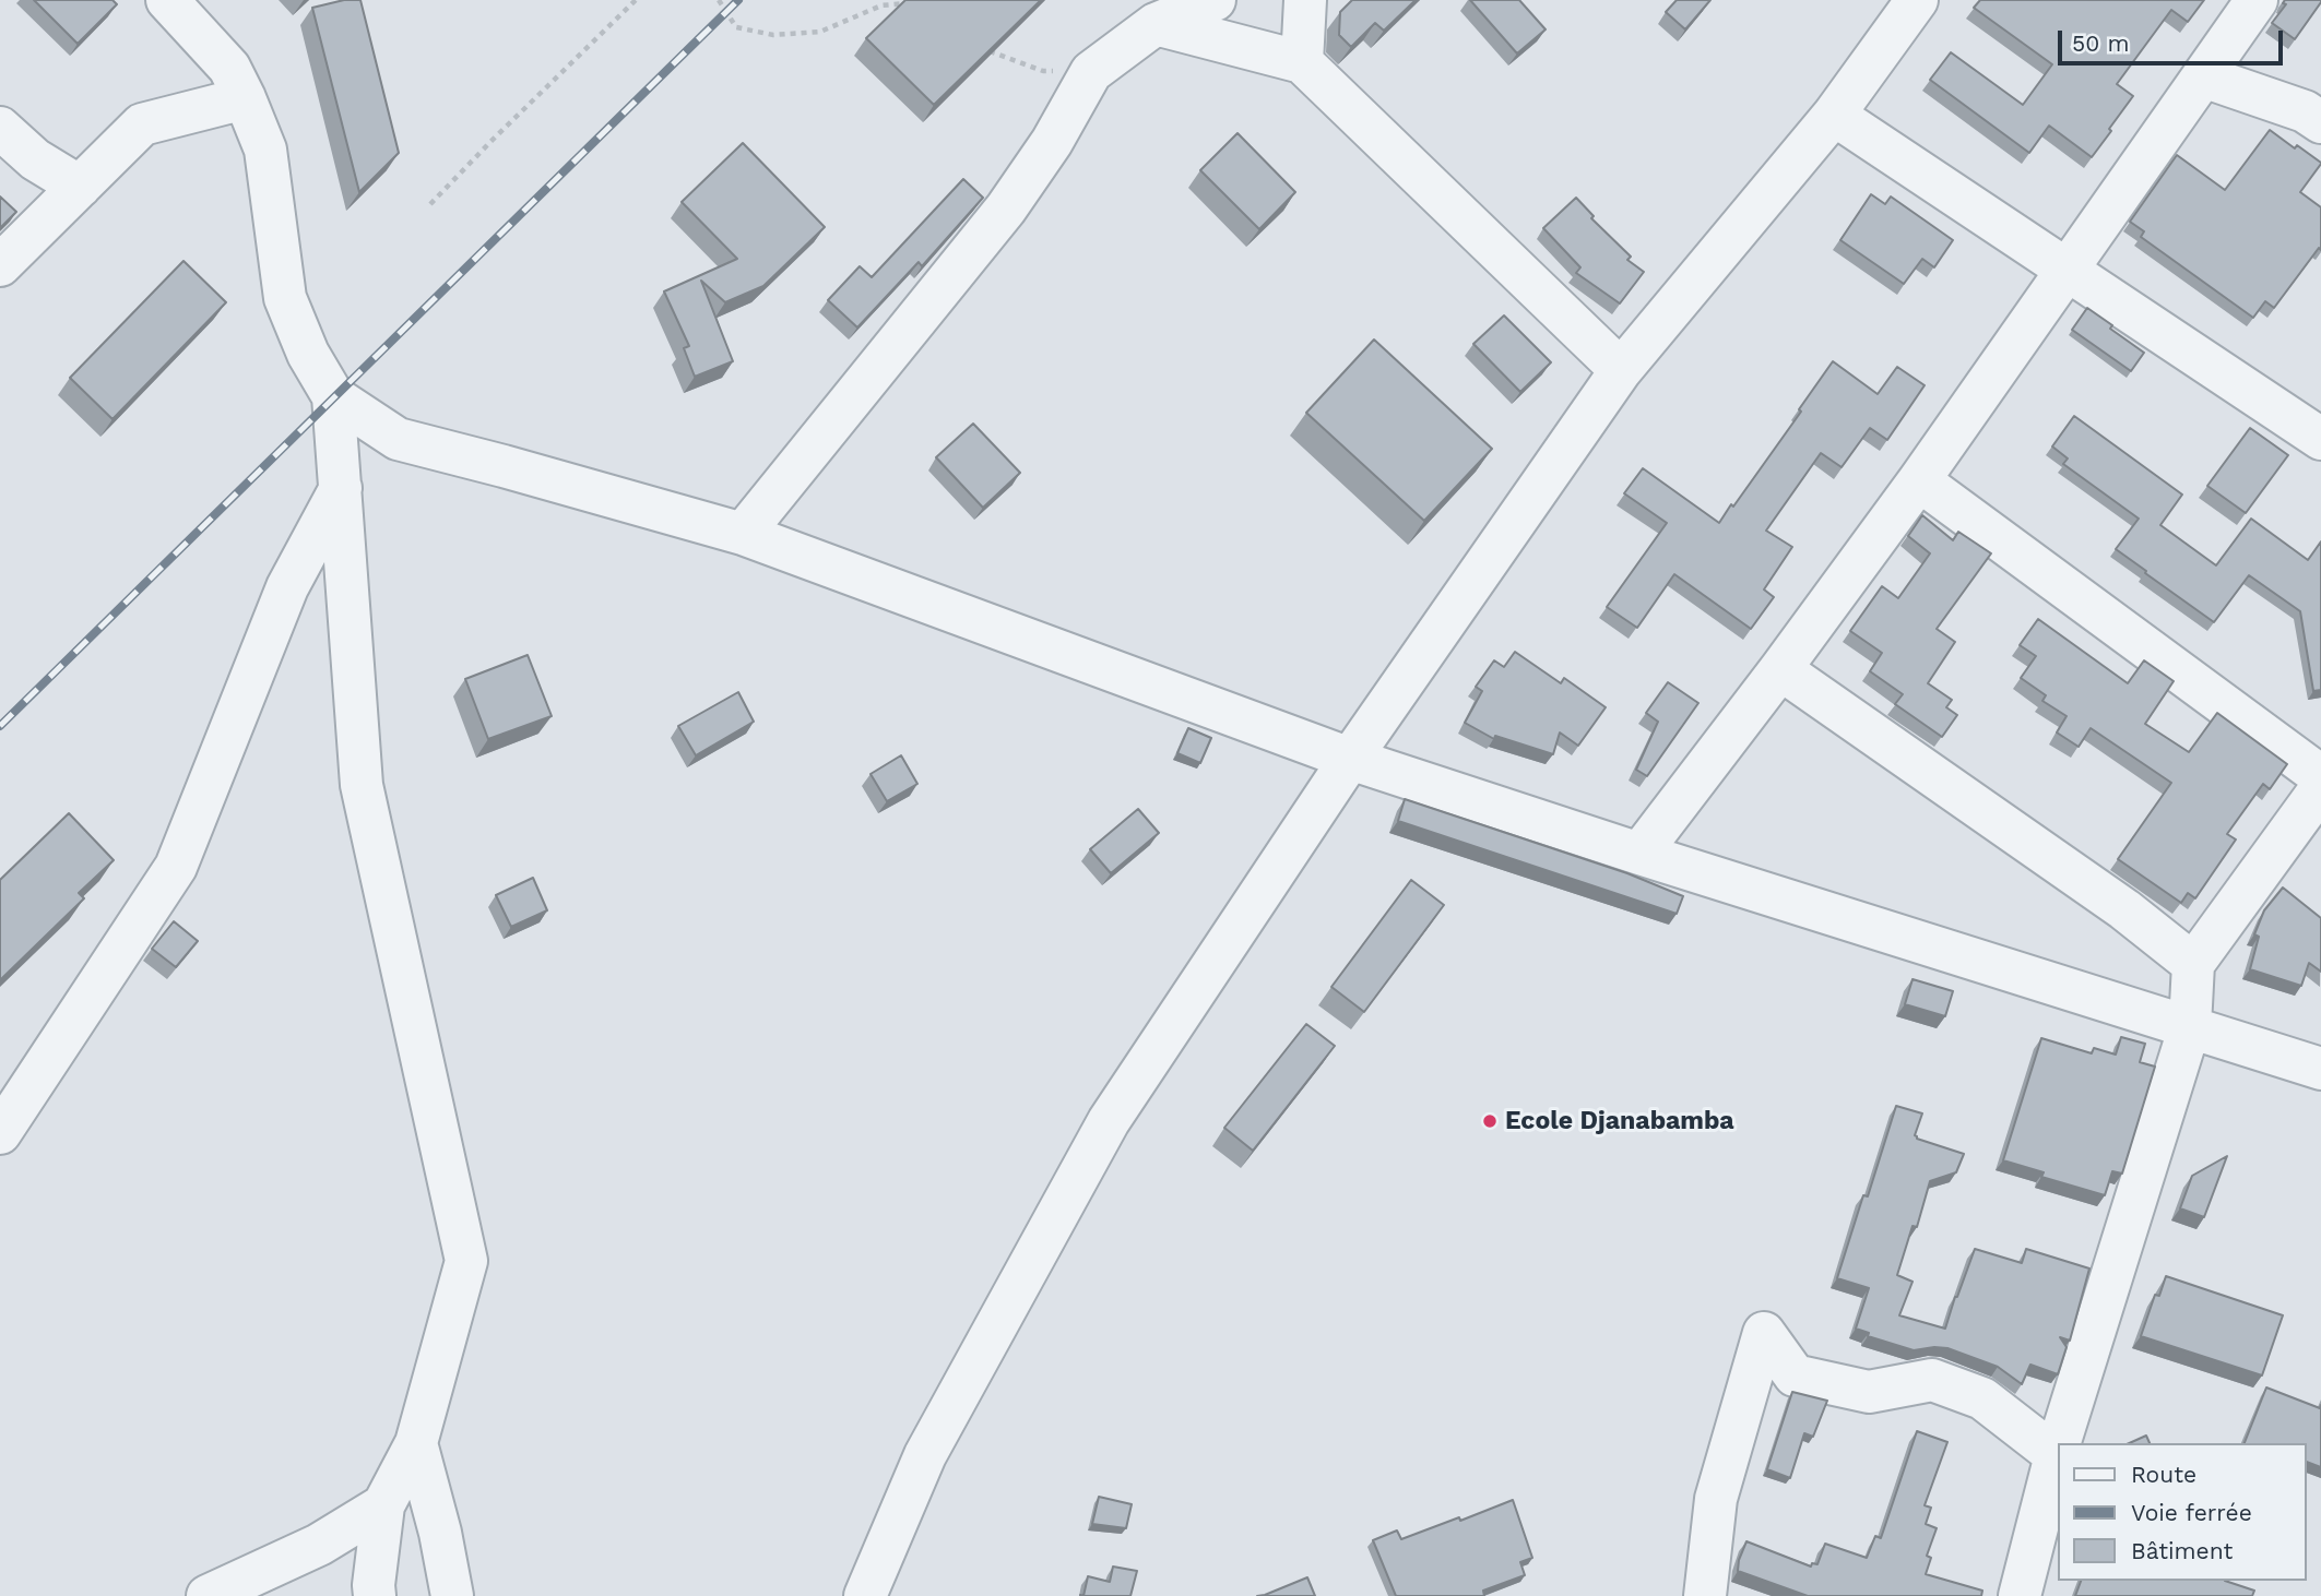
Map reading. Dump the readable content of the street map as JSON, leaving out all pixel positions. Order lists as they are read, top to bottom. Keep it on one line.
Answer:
{"places":["Ecole Djanabamba"],"legend":["Route","Voie ferrée","Bâtiment"],"scale_bar":"50 m"}
